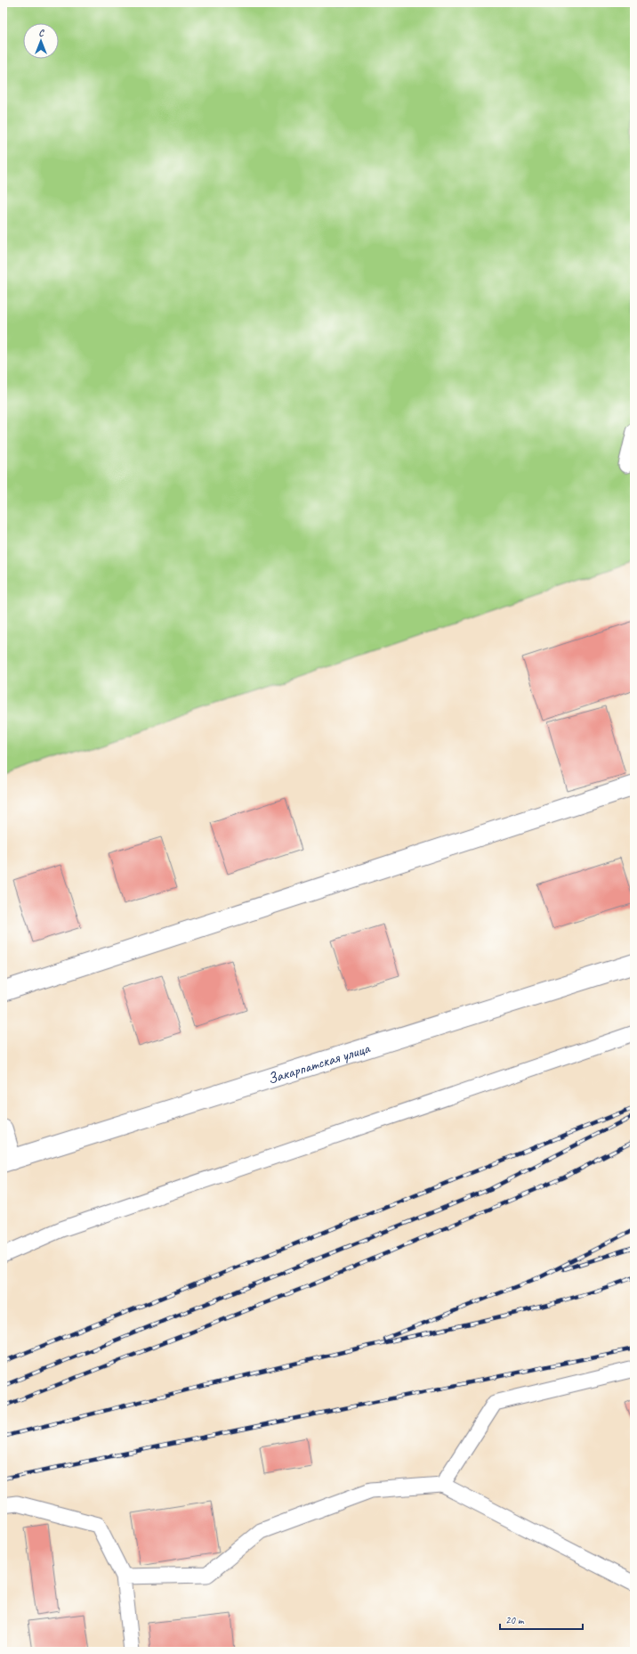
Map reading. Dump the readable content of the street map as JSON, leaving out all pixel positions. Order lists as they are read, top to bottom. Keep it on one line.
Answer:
{"streets":{"street":["Закарпатская улица"]},"scale_bar":"20 m","north":"top"}
